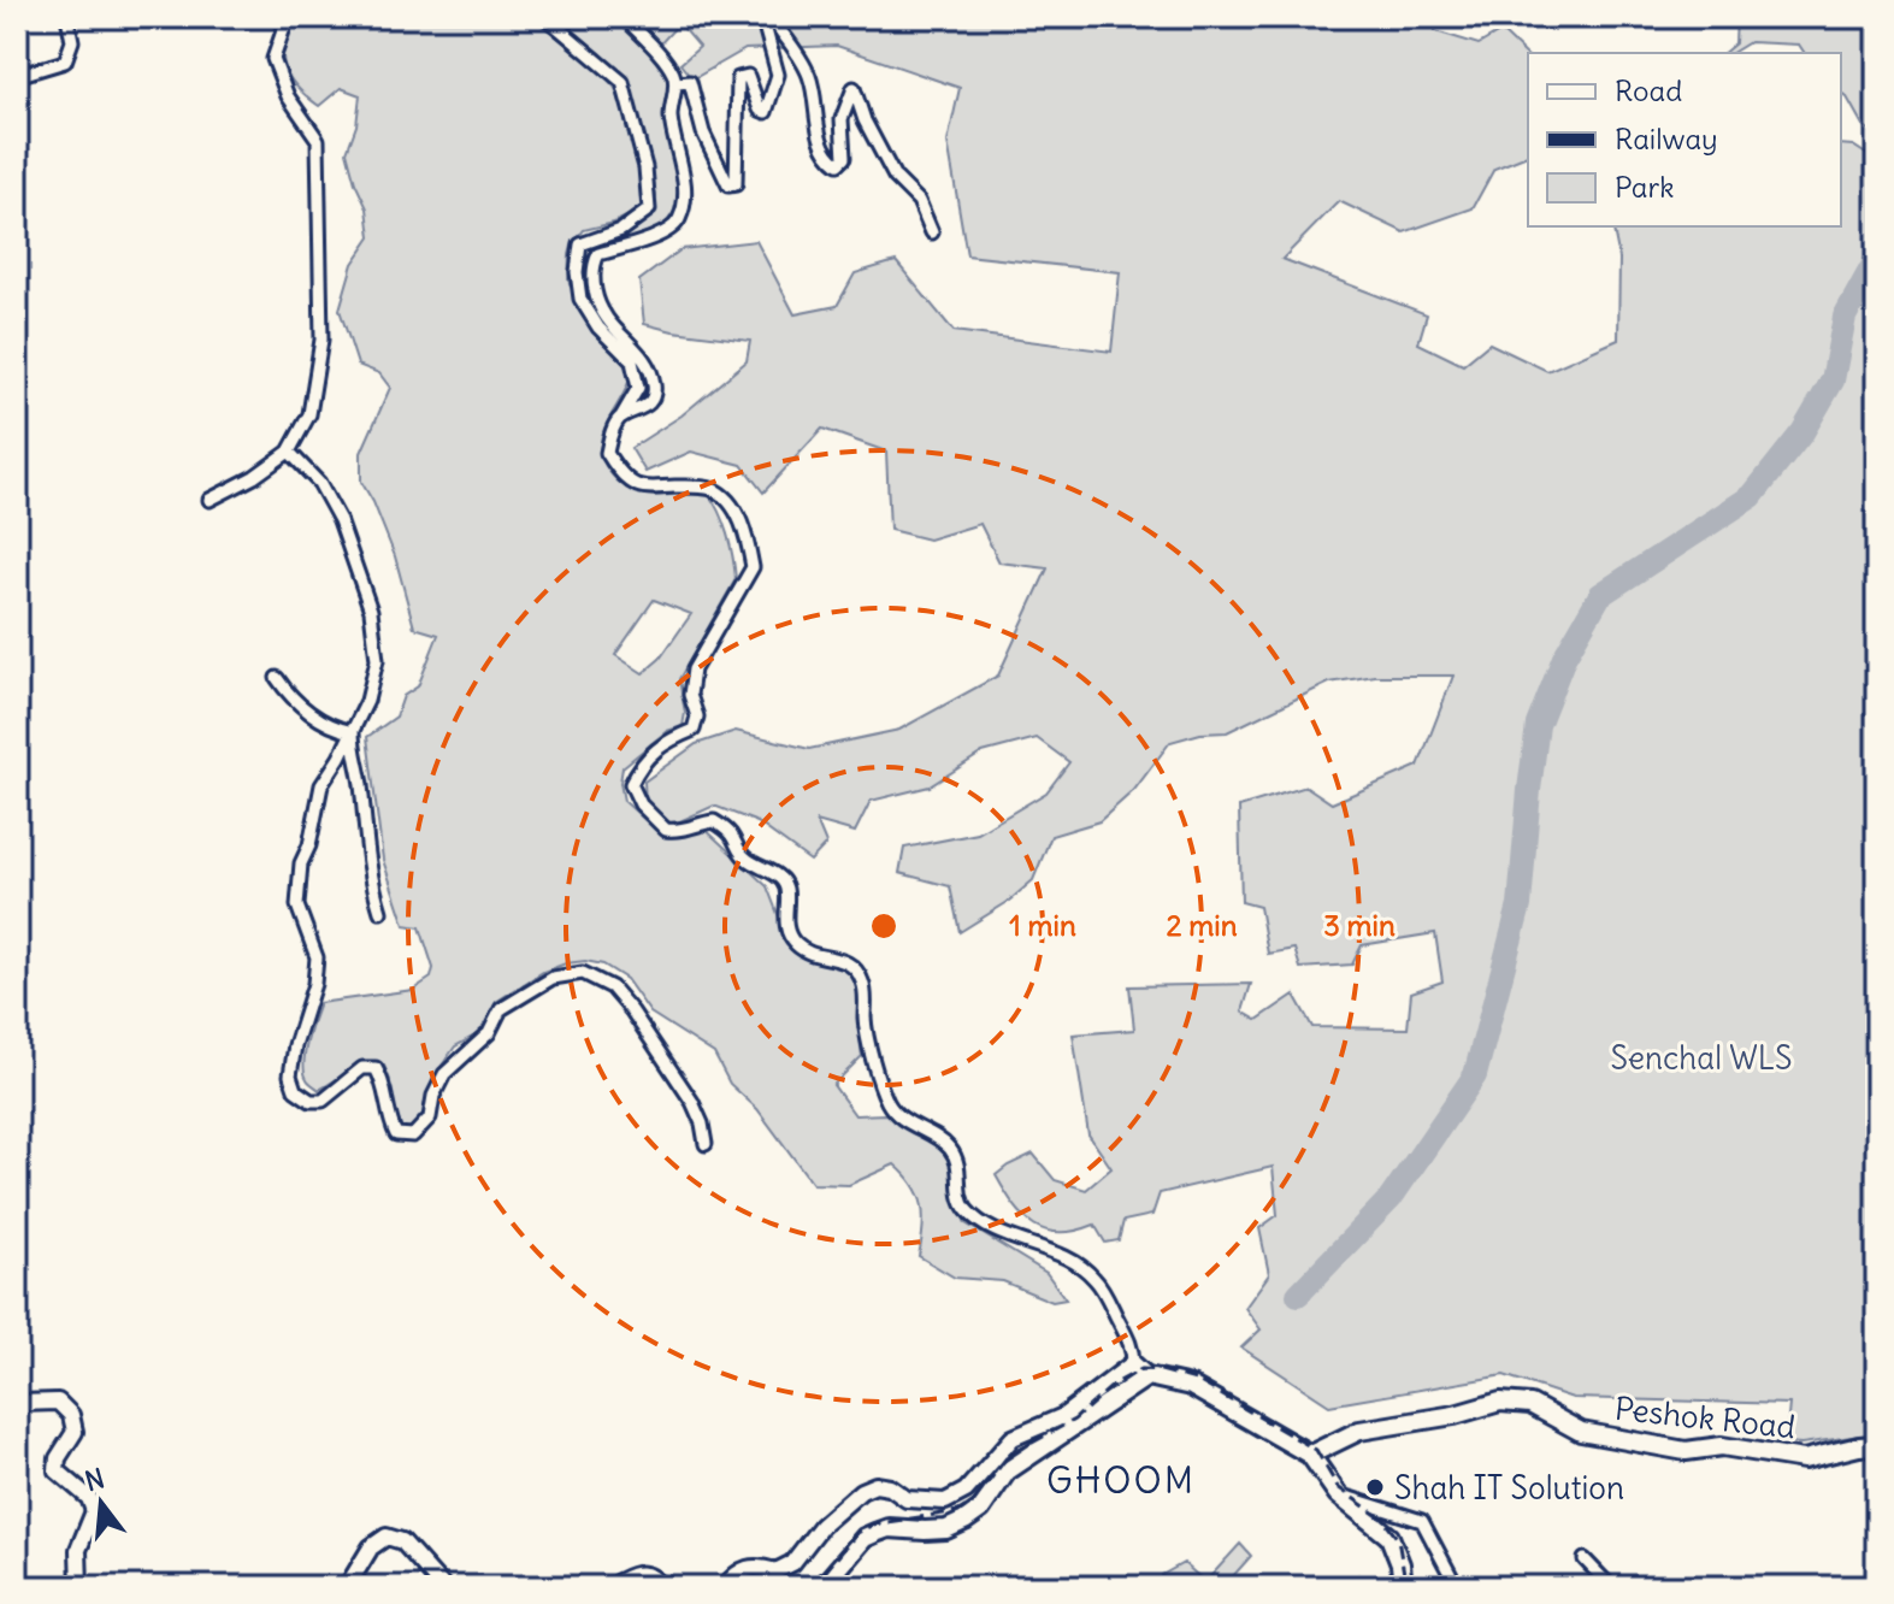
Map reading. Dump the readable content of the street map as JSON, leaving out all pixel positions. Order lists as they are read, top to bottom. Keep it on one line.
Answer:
{"streets":{"main road":["Peshok Road"]},"districts":["GHOOM"],"parks":["Senchal WLS"],"places":["Shah IT Solution"],"legend":["Road","Railway","Park"],"north":"top","rings":["1 min","2 min","3 min"]}
